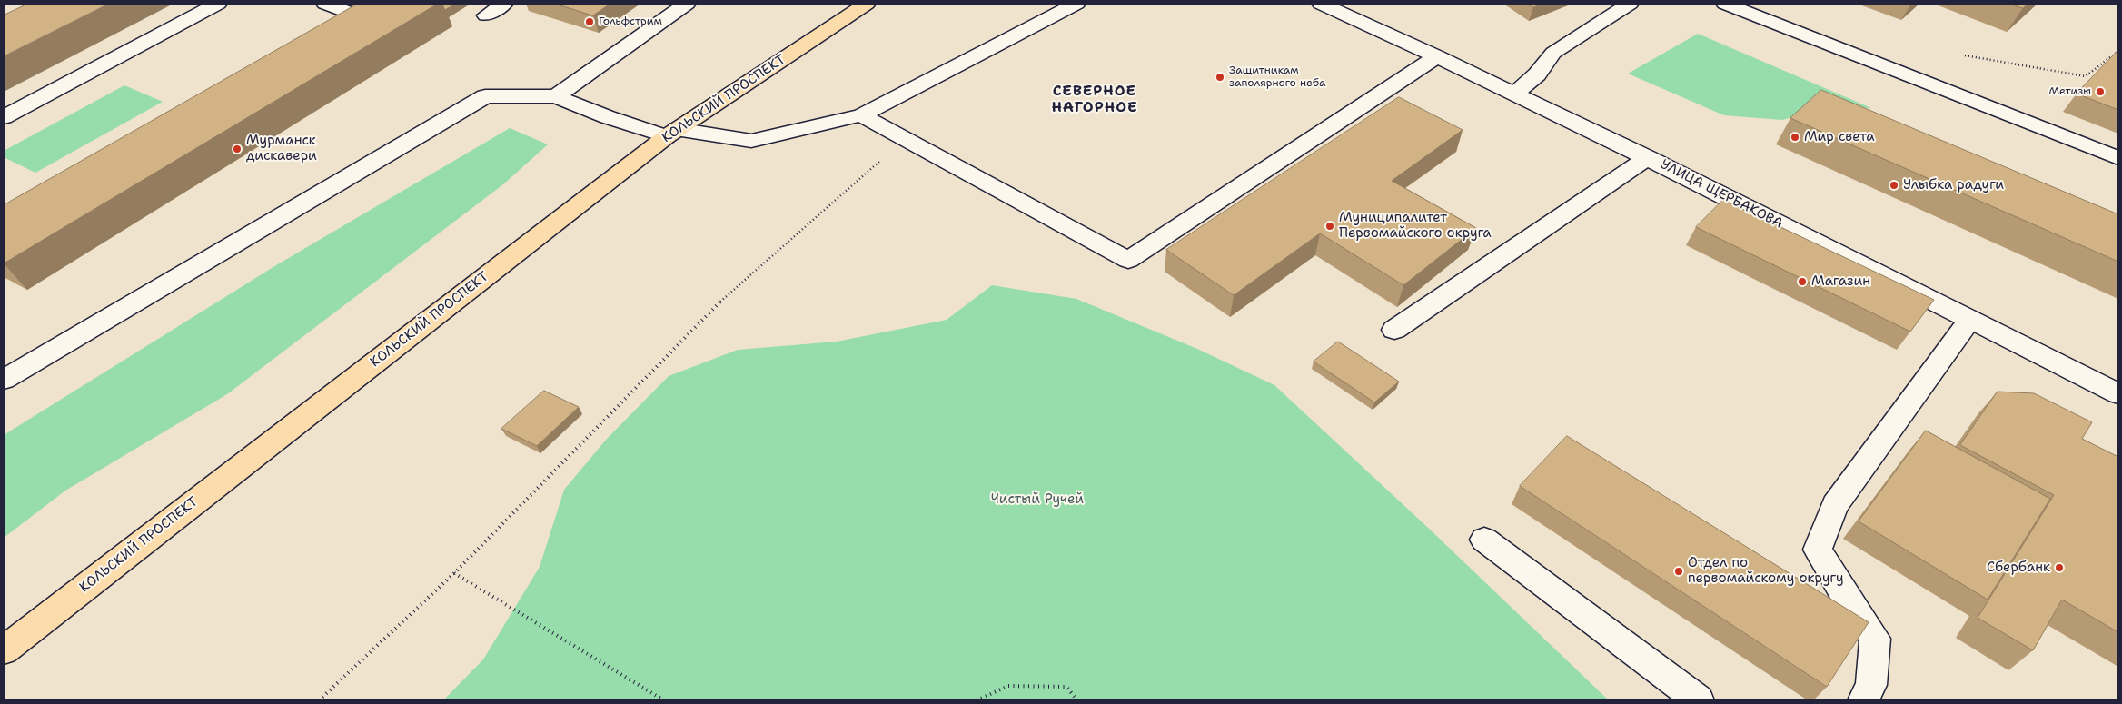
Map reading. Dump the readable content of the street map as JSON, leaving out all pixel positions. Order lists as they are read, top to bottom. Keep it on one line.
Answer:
{"streets":{"main road":["КОЛЬСКИЙ ПРОСПЕКТ"],"street":["УЛИЦА ЩЕРБАКОВА"]},"districts":["СЕВЕРНОЕ НАГОРНОЕ"],"parks":["Чистый Ручей"],"places":["Гольфстрим","Защитникам заполярного неба","Метизы","Мир света","Мурманск дискавери","Улыбка радуги","Муниципалитет Первомайского округа","Магазин","Сбербанк","Отдел по первомайскому округу"]}
